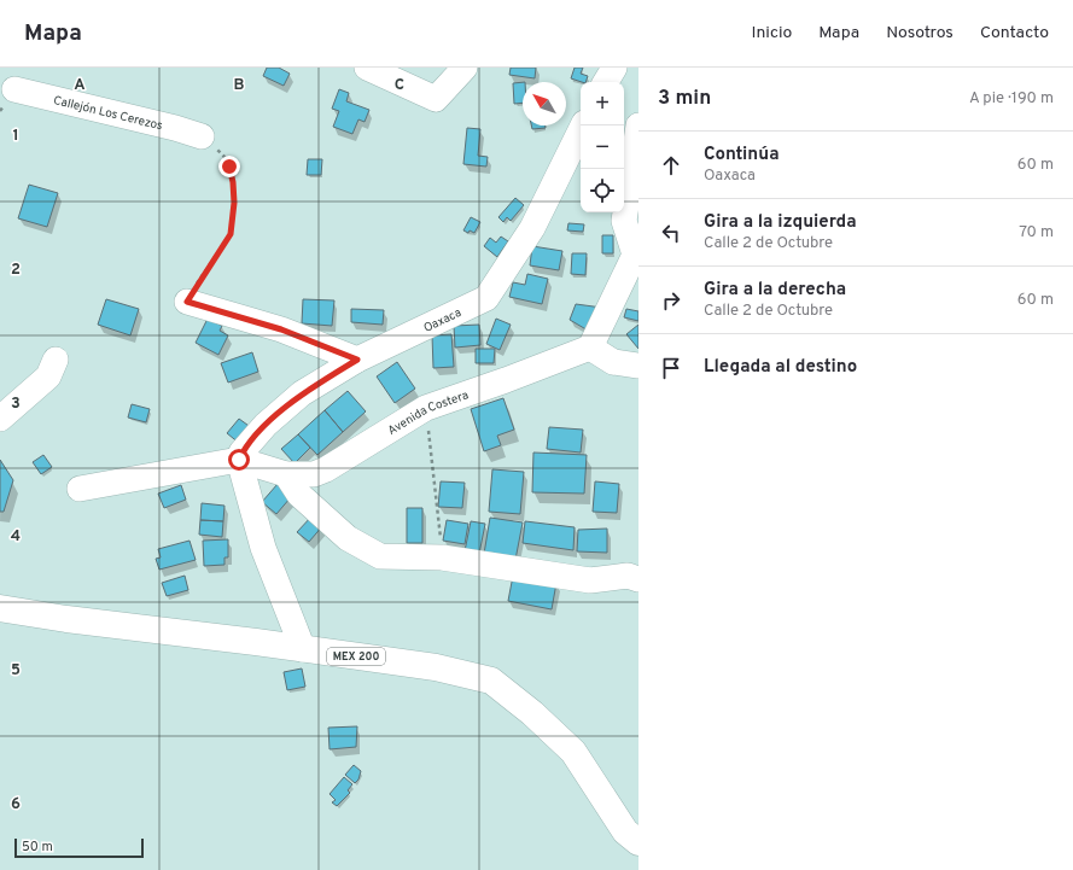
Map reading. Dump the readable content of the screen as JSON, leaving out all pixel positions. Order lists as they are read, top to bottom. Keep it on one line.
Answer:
{"streets":{"highway":["MEX 200"],"street":["Callejón Los Cerezos","Oaxaca","Avenida Costera"]},"crossings":[["Oaxaca","Avenida Costera"]],"scale_bar":"50 m","north":"top left","page":{"header":"Mapa","nav":["Inicio","Mapa","Nosotros","Contacto"],"heading":["3 min","A pie · 190 m"],"map_buttons":["+","−"],"list":[["Continúa","Oaxaca","60 m"],["Gira a la izquierda","Calle 2 de Octubre","70 m"],["Gira a la derecha","Calle 2 de Octubre","60 m"],"Llegada al destino"],"scale":"50 m"},"grid":{"columns":["A","B","C"],"rows":["1","2","3","4","5","6"]}}
